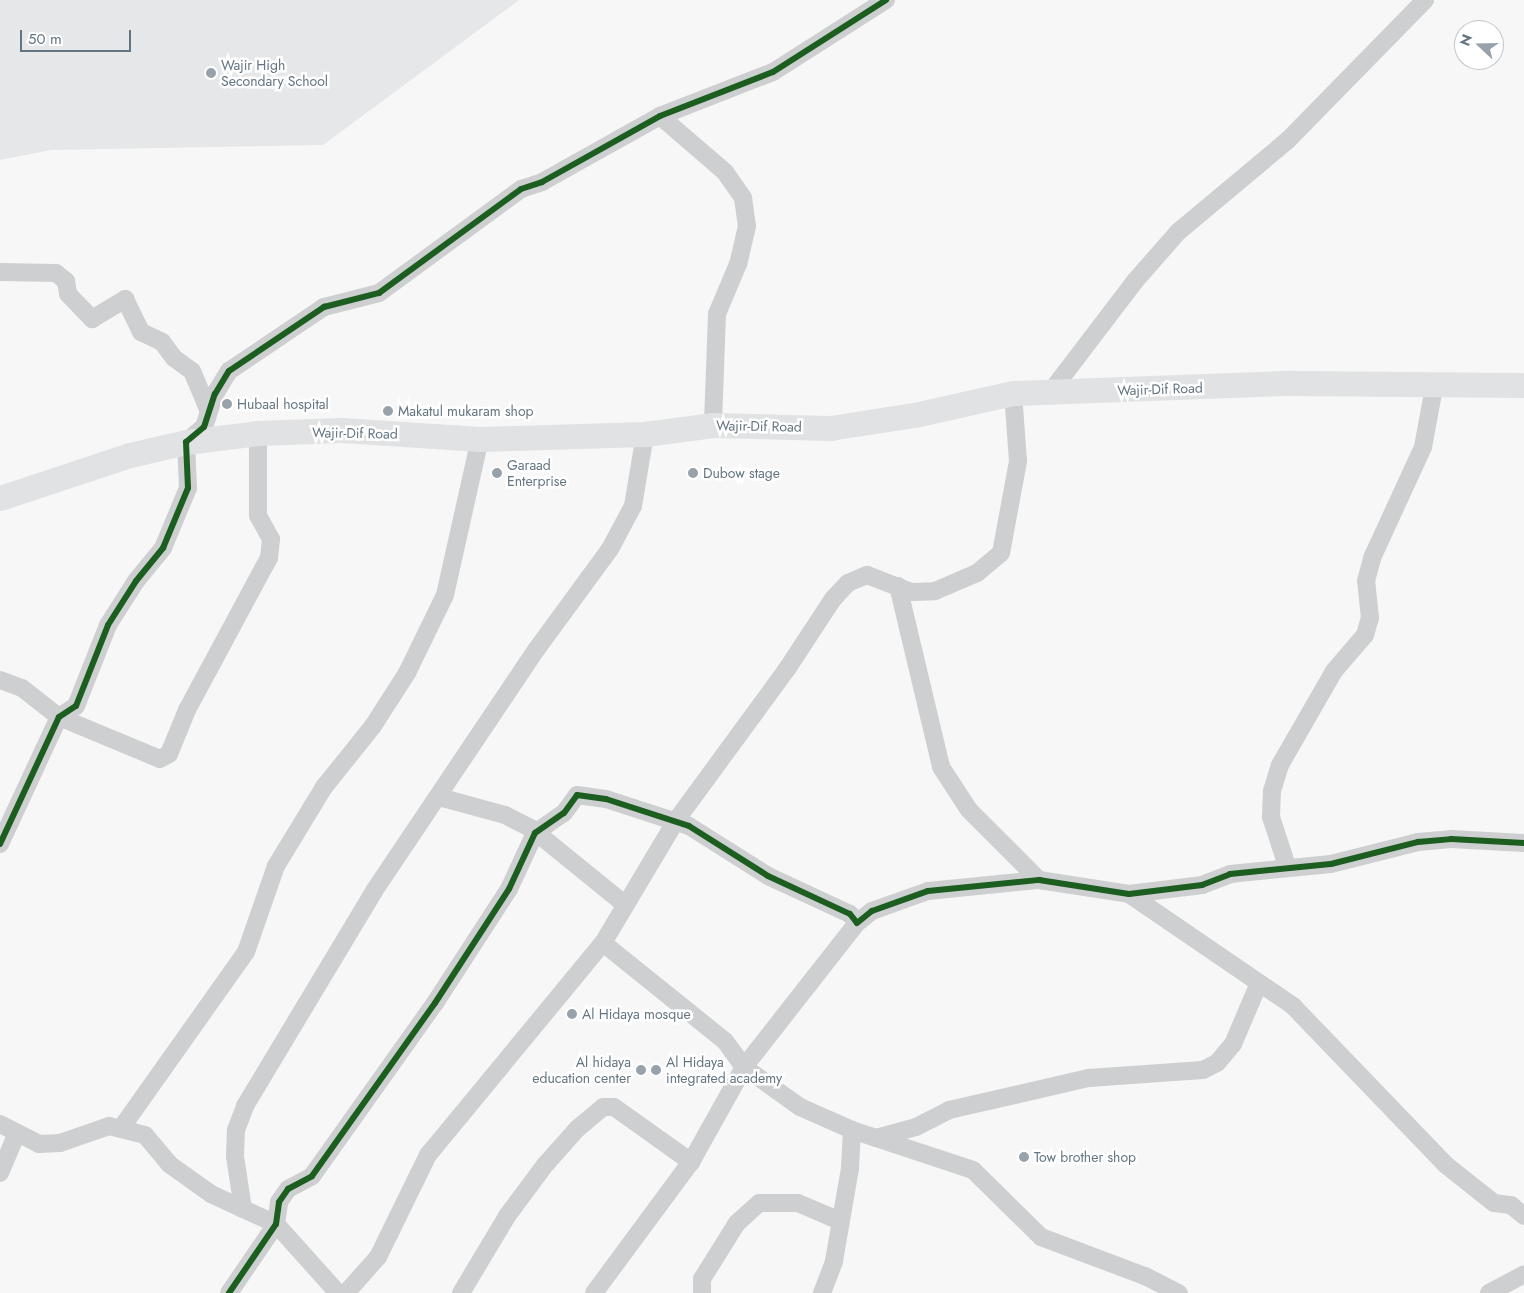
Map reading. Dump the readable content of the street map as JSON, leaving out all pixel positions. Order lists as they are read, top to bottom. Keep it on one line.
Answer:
{"streets":{"main road":["Wajir-Dif Road"]},"places":["Wajir High Secondary School","Hubaal hospital","Makatul mukaram shop","Garaad Enterprise","Dubow stage","Al Hidaya mosque","Al hidaya education center","Al Hidaya integrated academy","Tow brother shop"],"scale_bar":"50 m","north":"left"}
